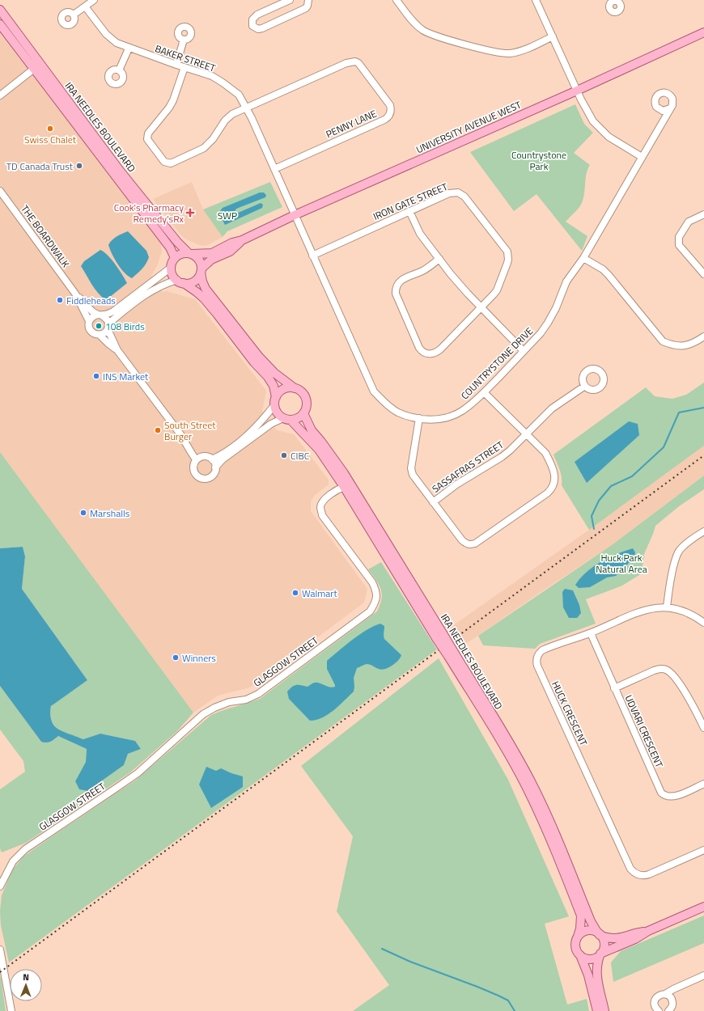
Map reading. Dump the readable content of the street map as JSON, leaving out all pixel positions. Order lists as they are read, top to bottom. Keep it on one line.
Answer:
{"streets":{"main road":["IRA NEEDLES BOULEVARD","UNIVERSITY AVENUE WEST"],"street":["BAKER STREET","PENNY LANE","IRON GATE STREET","THE BOARDWALK","COUNTRYSTONE DRIVE","SASSAFRAS STREET","GLASGOW STREET","HUCK CRESCENT","UDVARI CRESCENT"]},"crossings":[["BAKER STREET","PENNY LANE"],["BAKER STREET","UNIVERSITY AVENUE WEST"],["BAKER STREET","COUNTRYSTONE DRIVE"],["IRA NEEDLES BOULEVARD","UNIVERSITY AVENUE WEST"],["IRA NEEDLES BOULEVARD","GLASGOW STREET"],["UNIVERSITY AVENUE WEST","COUNTRYSTONE DRIVE"],["IRON GATE STREET","COUNTRYSTONE DRIVE"],["HUCK CRESCENT","UDVARI CRESCENT"]],"parks":["Countrystone Park","SWP","Huck Park Natural Area"],"places":{"other":["Swiss Chalet","TD Canada Trust","Fiddleheads","108 Birds","INS Market","South Street Burger","CIBC","Marshalls","Walmart","Winners"],"health":["Cook's Pharmacy Remedy'sRx"]},"north":"top"}
